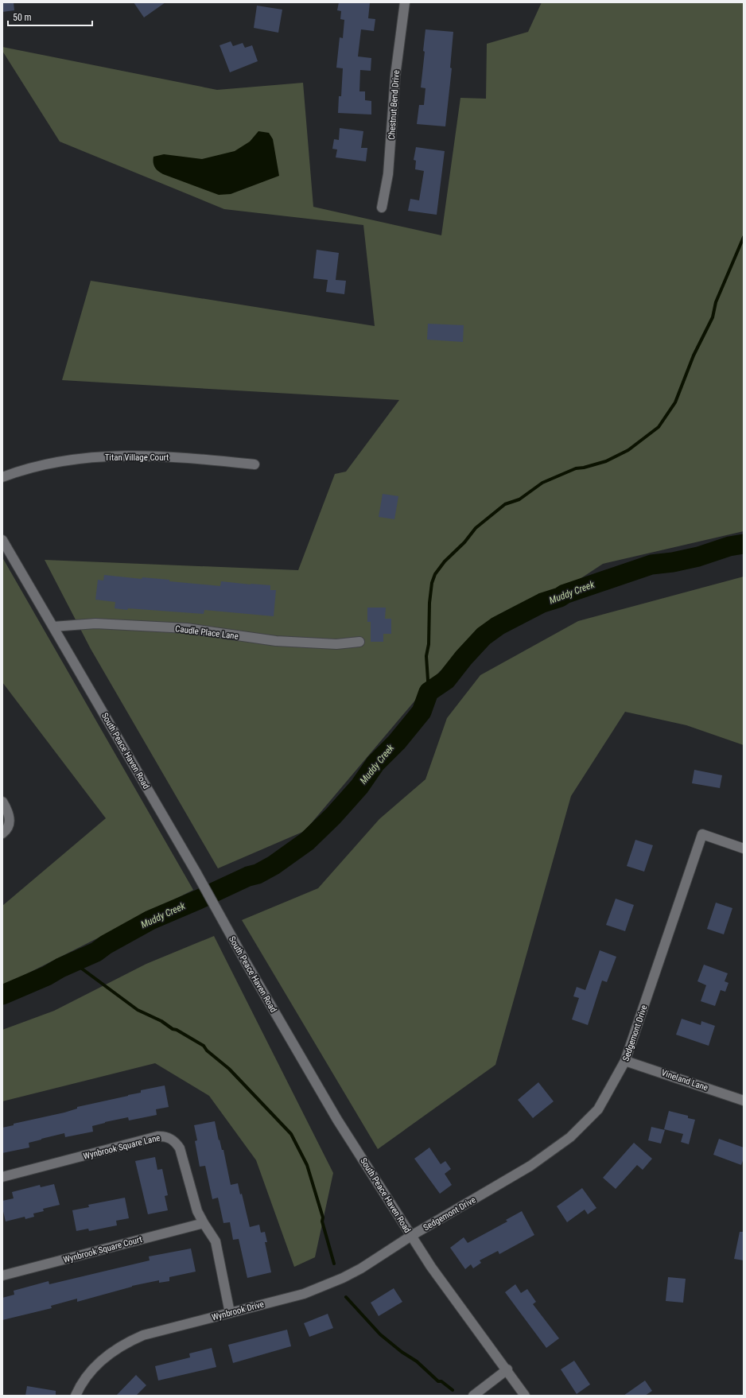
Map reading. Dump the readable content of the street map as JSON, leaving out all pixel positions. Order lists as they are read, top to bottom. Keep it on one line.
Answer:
{"streets":{"street":["Chestnut Bend Drive","Titan Village Court","Caudle Place Lane","South Peace Haven Road","Sedgemont Drive","Vineland Lane","Wynbrook Square Lane","Wynbrook Square Court","Wynbrook Drive"]},"crossings":[["Caudle Place Lane","South Peace Haven Road"],["South Peace Haven Road","Sedgemont Drive"],["South Peace Haven Road","Wynbrook Drive"],["Sedgemont Drive","Vineland Lane"],["Sedgemont Drive","Wynbrook Drive"],["Wynbrook Square Lane","Wynbrook Square Court"],["Wynbrook Square Lane","Wynbrook Drive"]],"water":["Muddy Creek"],"scale_bar":"50 m"}
